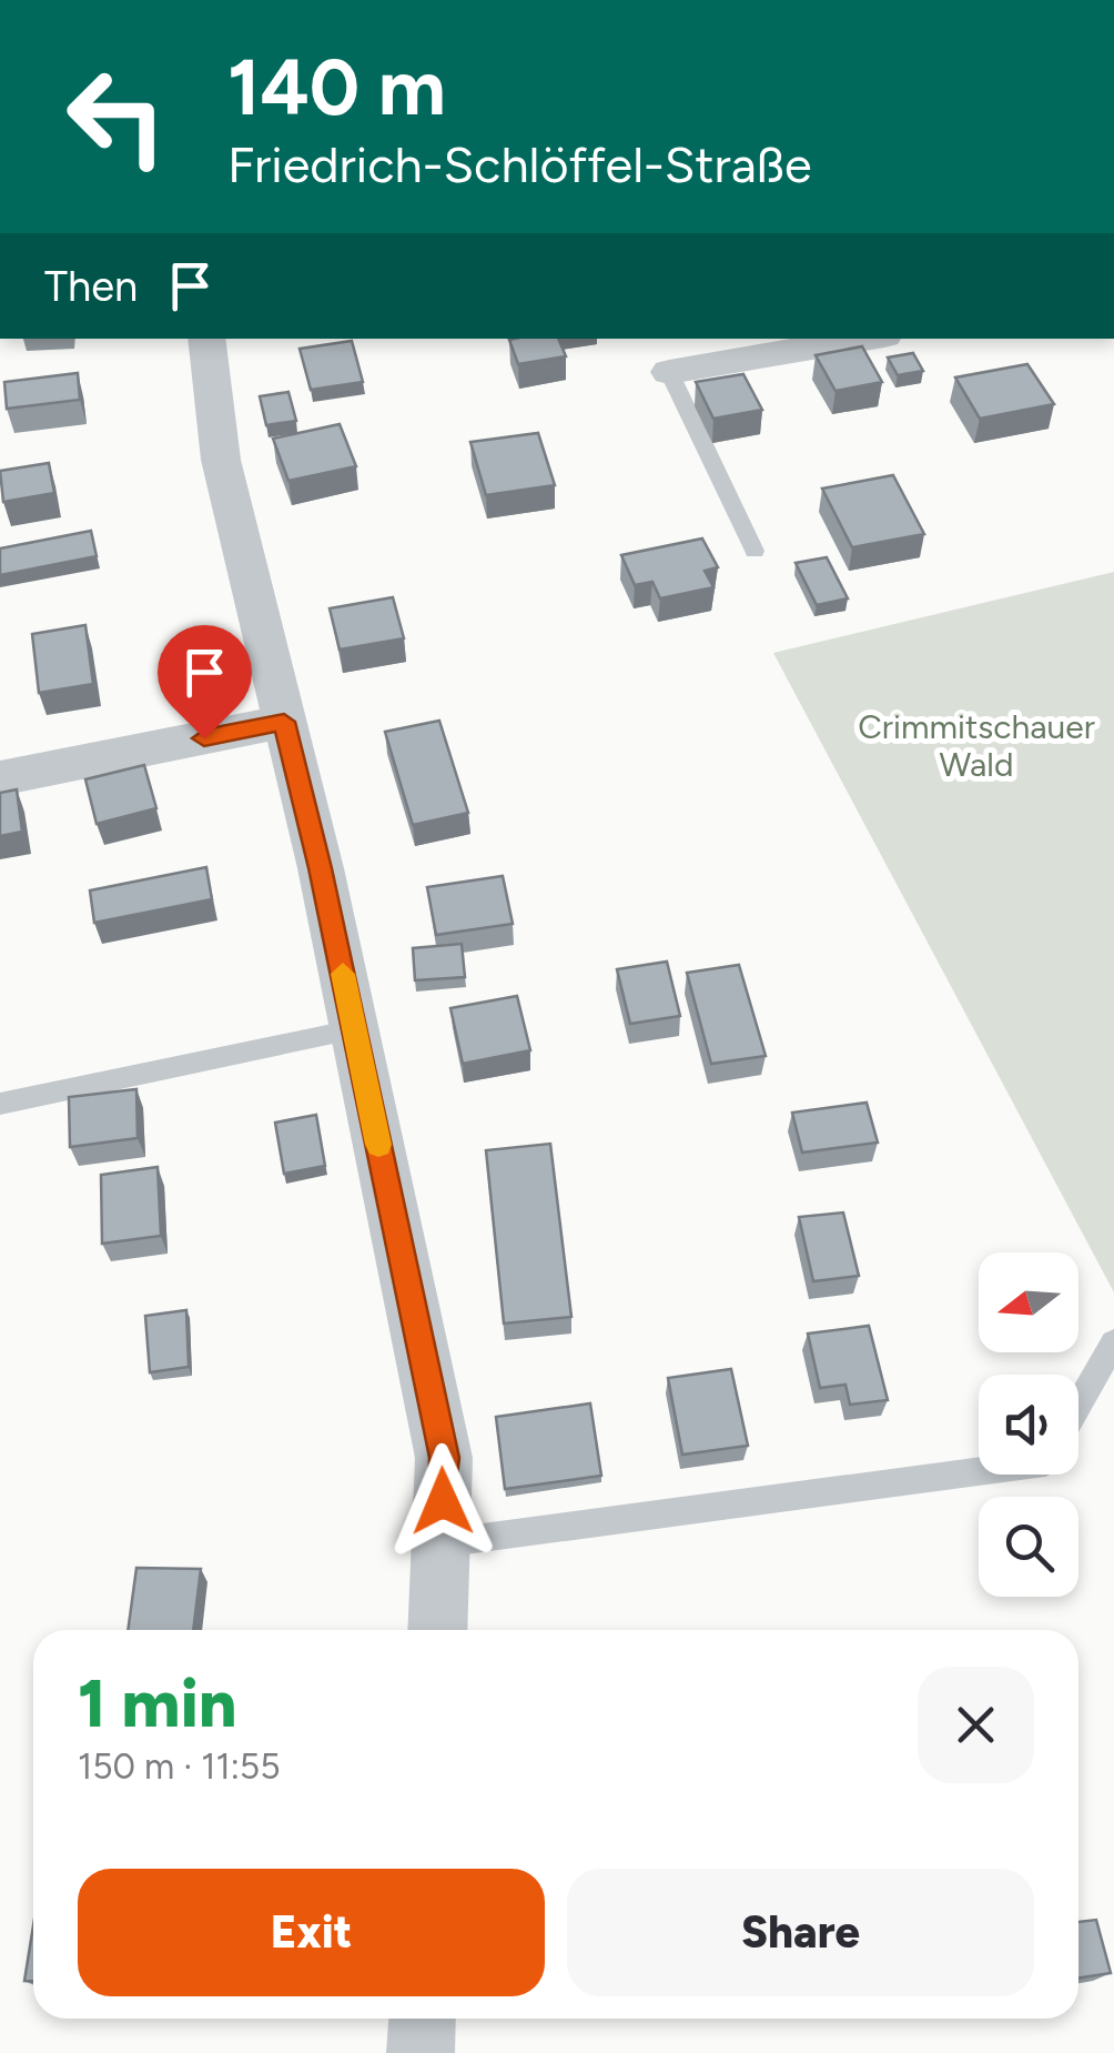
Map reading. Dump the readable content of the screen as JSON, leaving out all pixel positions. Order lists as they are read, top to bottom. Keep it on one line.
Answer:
{"parks":["Crimmitschauer Wald"],"north":"left","page":{"turn":["140 m","Friedrich-Schlöffel-Straße"],"then":"Then","heading":["1 min","150 m · 11:55"],"buttons":["Exit","Share"]}}
